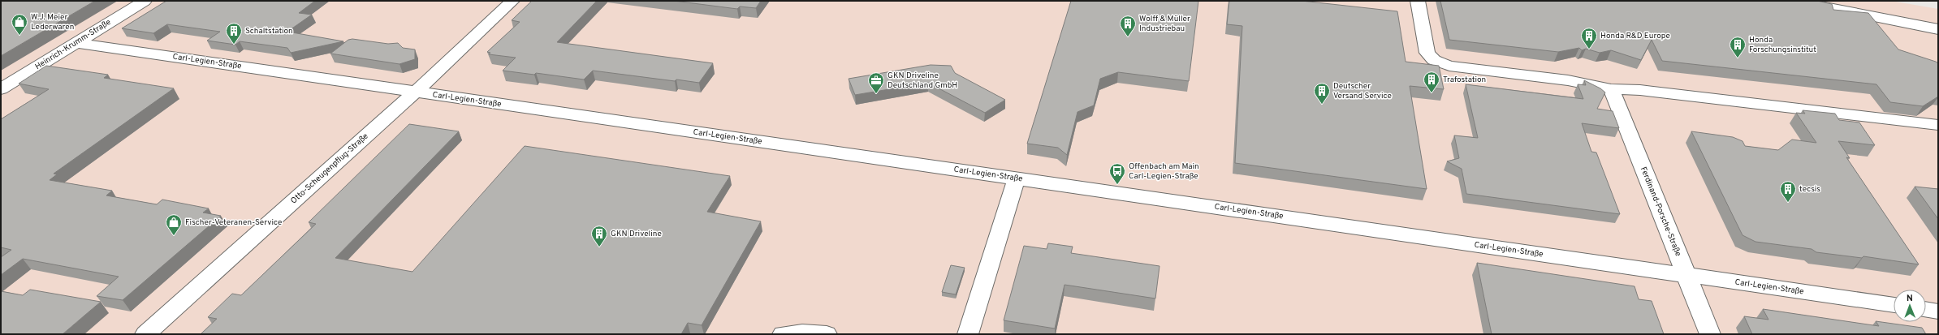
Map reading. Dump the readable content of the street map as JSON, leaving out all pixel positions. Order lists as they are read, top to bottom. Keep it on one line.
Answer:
{"streets":{"street":["Heinrich-Krumm-Straße","Carl-Legien-Straße","Otto-Scheugenpflug-Straße","Ferdinand-Porsche-Straße"]},"crossings":[["Heinrich-Krumm-Straße","Carl-Legien-Straße"],["Carl-Legien-Straße","Otto-Scheugenpflug-Straße"],["Carl-Legien-Straße","Ferdinand-Porsche-Straße"]],"places":{"shop":["W.J. Meier Lederwaren","Fischer-Veteranen-Service"],"building":["Wolff & Müller Industriebau","Schaltstation","Honda R&D Europe","Honda Forschungsinstitut","Trafostation","Deutscher Versand Service","tecsis","GKN Driveline"],"office":["GKN Driveline Deutschland GmbH"],"bus stop":["Offenbach am Main Carl-Legien-Straße"]},"north":"top"}
